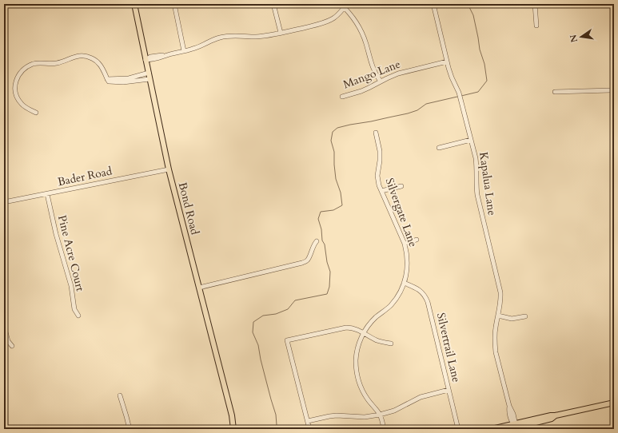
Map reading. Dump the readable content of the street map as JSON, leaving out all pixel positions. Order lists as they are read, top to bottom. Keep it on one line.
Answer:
{"streets":{"main road":["Bond Road"],"street":["Mango Lane","Bader Road","Kapalua Lane","Silvergate Lane","Pine Acre Court","Silvertrail Lane"]},"crossings":[["Mango Lane","Kapalua Lane"],["Bader Road","Bond Road"],["Bader Road","Pine Acre Court"],["Silvergate Lane","Silvertrail Lane"]],"north":"left"}
